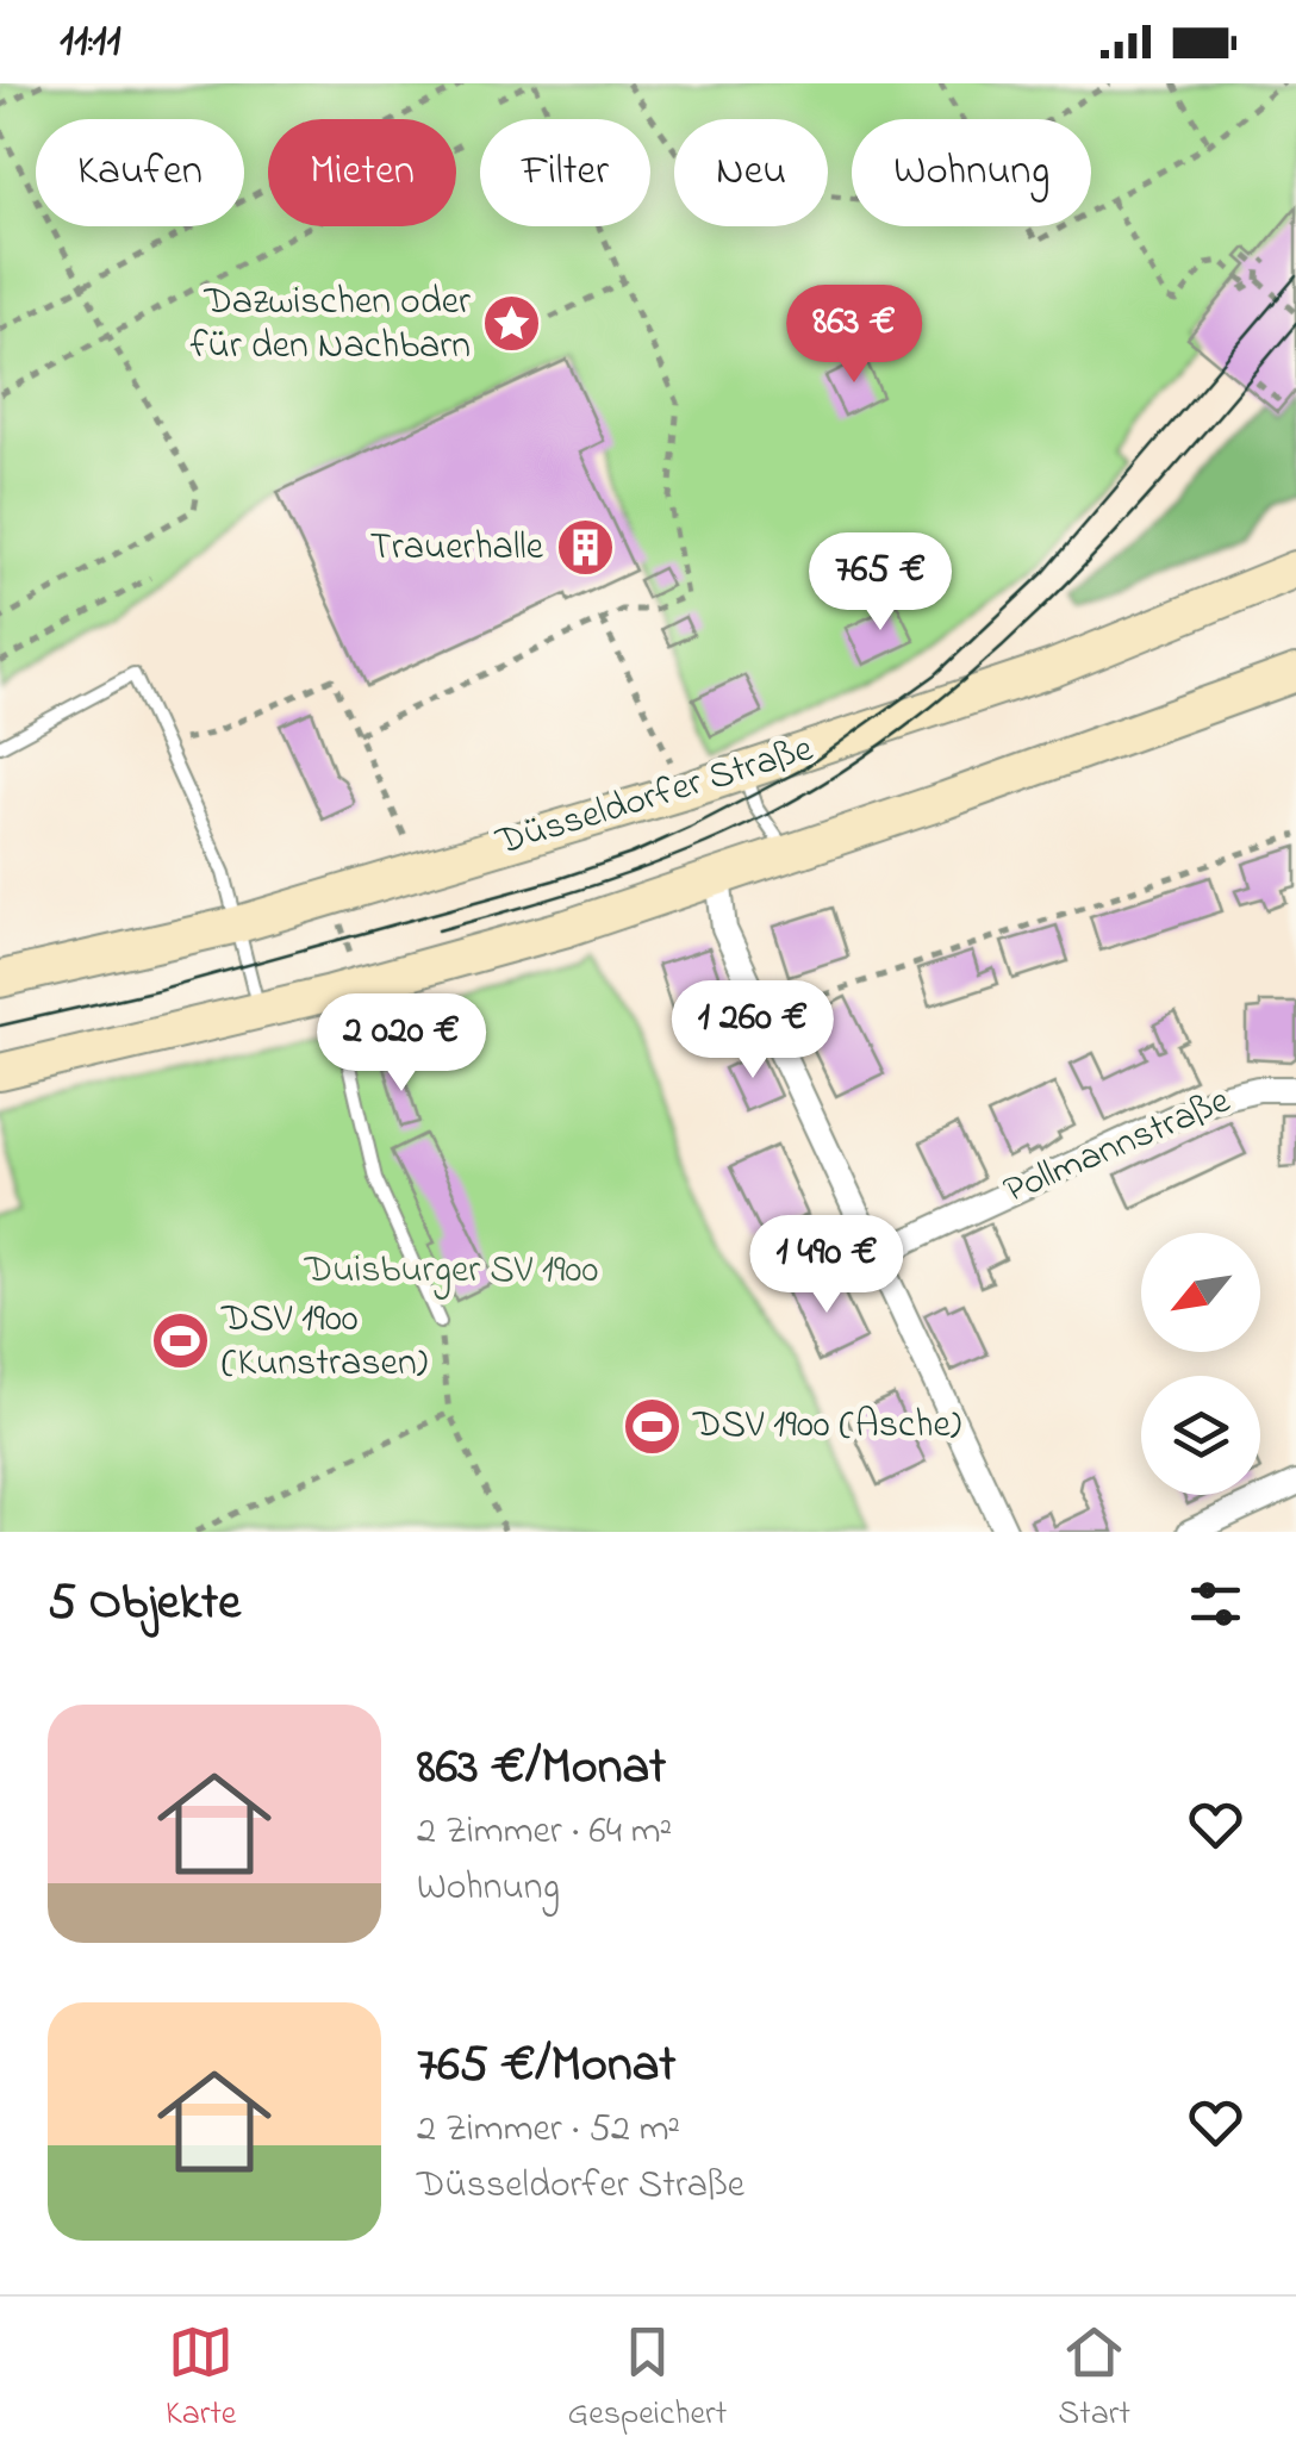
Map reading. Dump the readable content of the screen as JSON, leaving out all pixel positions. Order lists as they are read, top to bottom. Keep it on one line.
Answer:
{"streets":{"main road":["Düsseldorfer Straße"],"street":["Pollmannstraße"]},"parks":["Duisburger SV 1900"],"places":{"place":["Dazwischen oder für den Nachbarn"],"building":["Trauerhalle"],"sports":["DSV 1900 (Kunstrasen)","DSV 1900 (Asche)"]},"north":"bottom left","page":{"status":"11:11","chip":["Kaufen","Mieten","Filter","Neu","Wohnung"],"price":["863 €","765 €","1 260 €","2 020 €","1 490 €"],"heading":"5 Objekte","list":[{"name":"863 €/Monat","note":"2 Zimmer · 64 m² · Wohnung"},{"name":"765 €/Monat","note":"2 Zimmer · 52 m² · Düsseldorfer Straße"}],"tabs":["Karte","Gespeichert","Start"]}}
